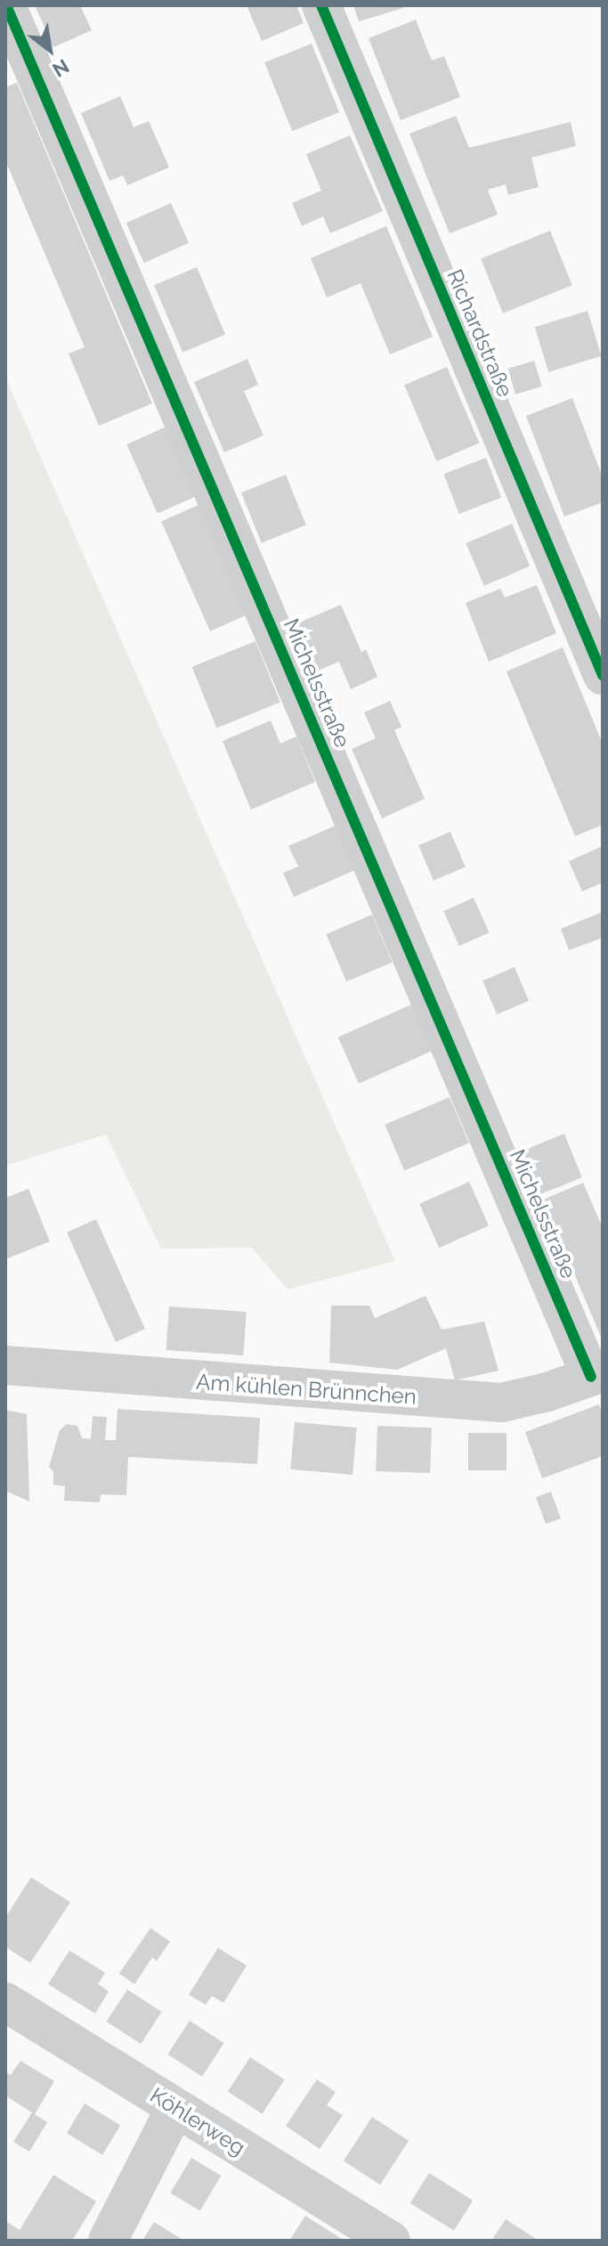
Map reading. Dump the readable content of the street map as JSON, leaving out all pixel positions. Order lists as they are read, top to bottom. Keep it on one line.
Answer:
{"streets":{"street":["Richardstraße","Michelsstraße","Am kühlen Brünnchen","Köhlerweg"]},"crossings":[["Michelsstraße","Am kühlen Brünnchen"]],"north":"bottom right"}
